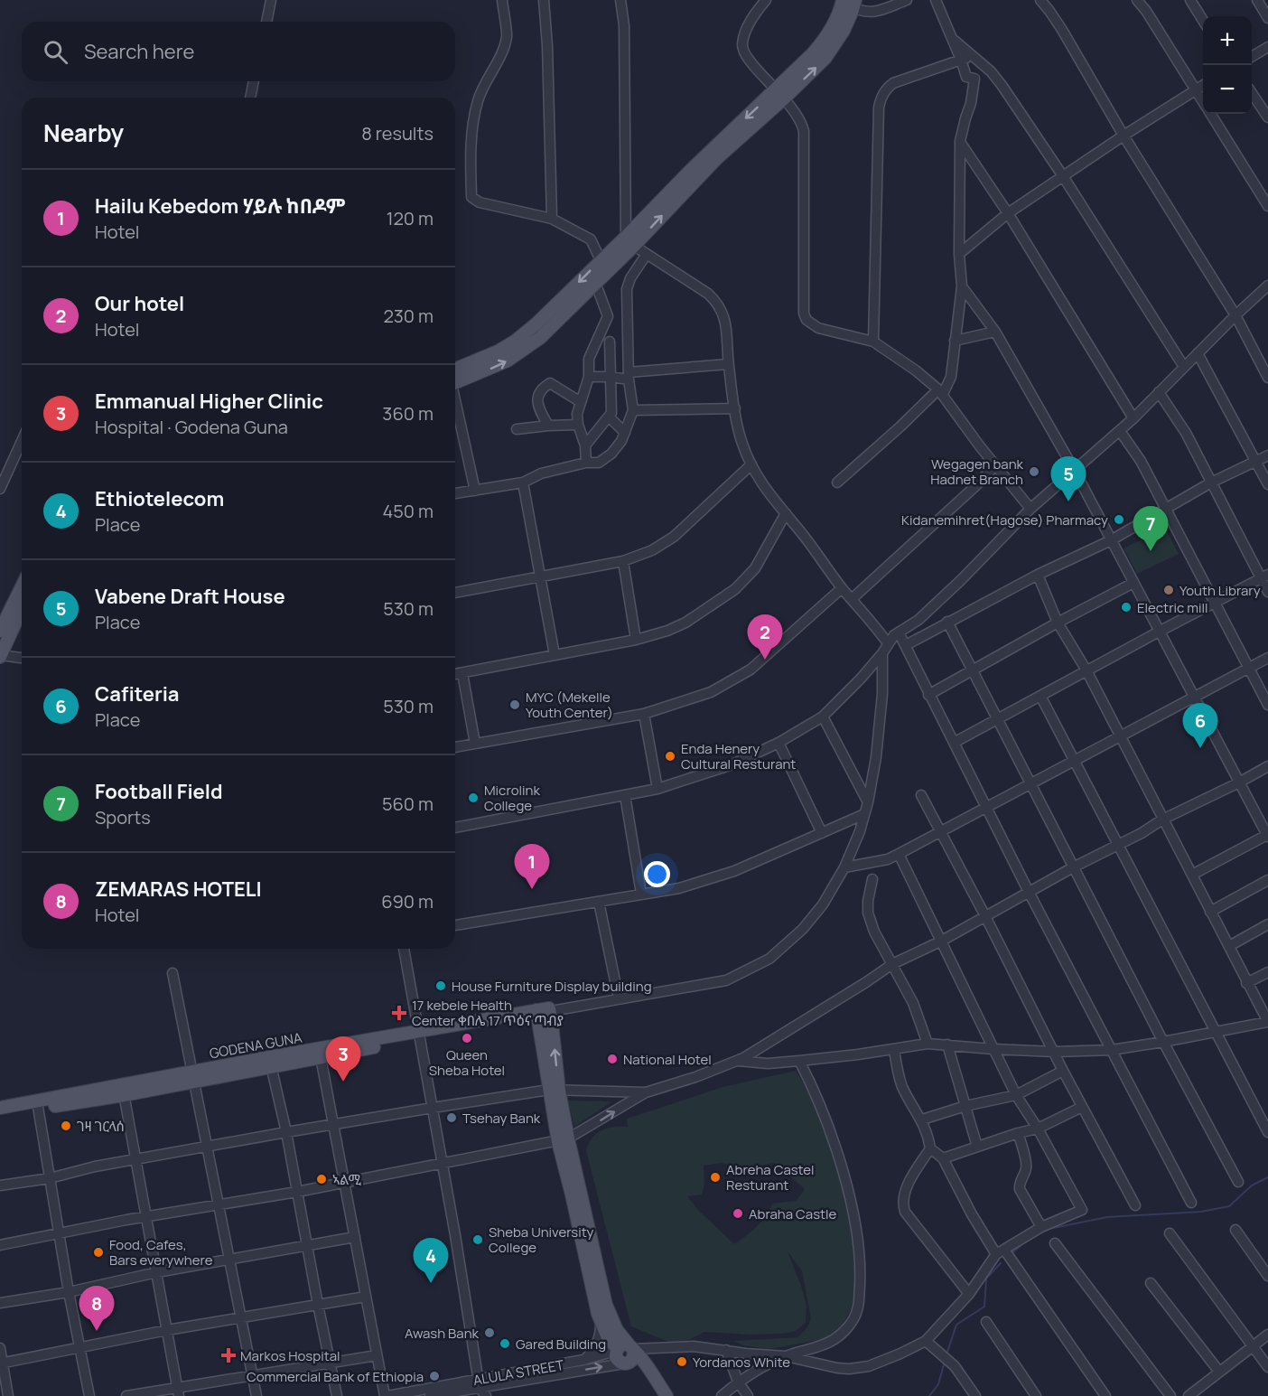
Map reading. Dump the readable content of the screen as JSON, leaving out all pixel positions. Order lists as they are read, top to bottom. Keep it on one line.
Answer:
{"streets":{"main road":["GODENA GUNA"],"street":["ALULA STREET"]},"places":{"other":["Wegagen bank Hadnet Branch","Kidanemihret(Hagose) Pharmacy","Youth Library","Electric mill","MYC (Mekelle Youth Center)","Enda Henery Cultural Resturant","Microlink College","House Furniture Display building","Queen Sheba Hotel","National Hotel","Tsehay Bank","ገዛ ገርላሰ","Abreha Castel Resturant","ኣልሚ","Abraha Castle","Sheba University College","Food, Cafes, Bars everywhere","Awash Bank","Gared Building","Yordanos White","Commercial Bank of Ethiopia"],"health":["17 kebele Health Center ቀበሌ 17 ጥዕና ጣብያ","Markos Hospital"]},"page":{"map_buttons":["+","−"],"search":"Search here","heading":["Nearby","8 results"],"list":[{"mark":"1","name":"Hailu Kebedom ሃይሉ ከበዶም","note":"Hotel","value":"120 m"},{"mark":"2","name":"Our hotel","note":"Hotel","value":"230 m"},{"mark":"3","name":"Emmanual Higher Clinic","note":"Hospital · Godena Guna","value":"360 m"},{"mark":"4","name":"Ethiotelecom","note":"Place","value":"450 m"},{"mark":"5","name":"Vabene Draft House","note":"Place","value":"530 m"},{"mark":"6","name":"Cafiteria","note":"Place","value":"530 m"},{"mark":"7","name":"Football Field","note":"Sports","value":"560 m"},{"mark":"8","name":"ZEMARAS HOTELI","note":"Hotel","value":"690 m"}],"pins":["5","7","2","6","1","3","4","8"]}}
